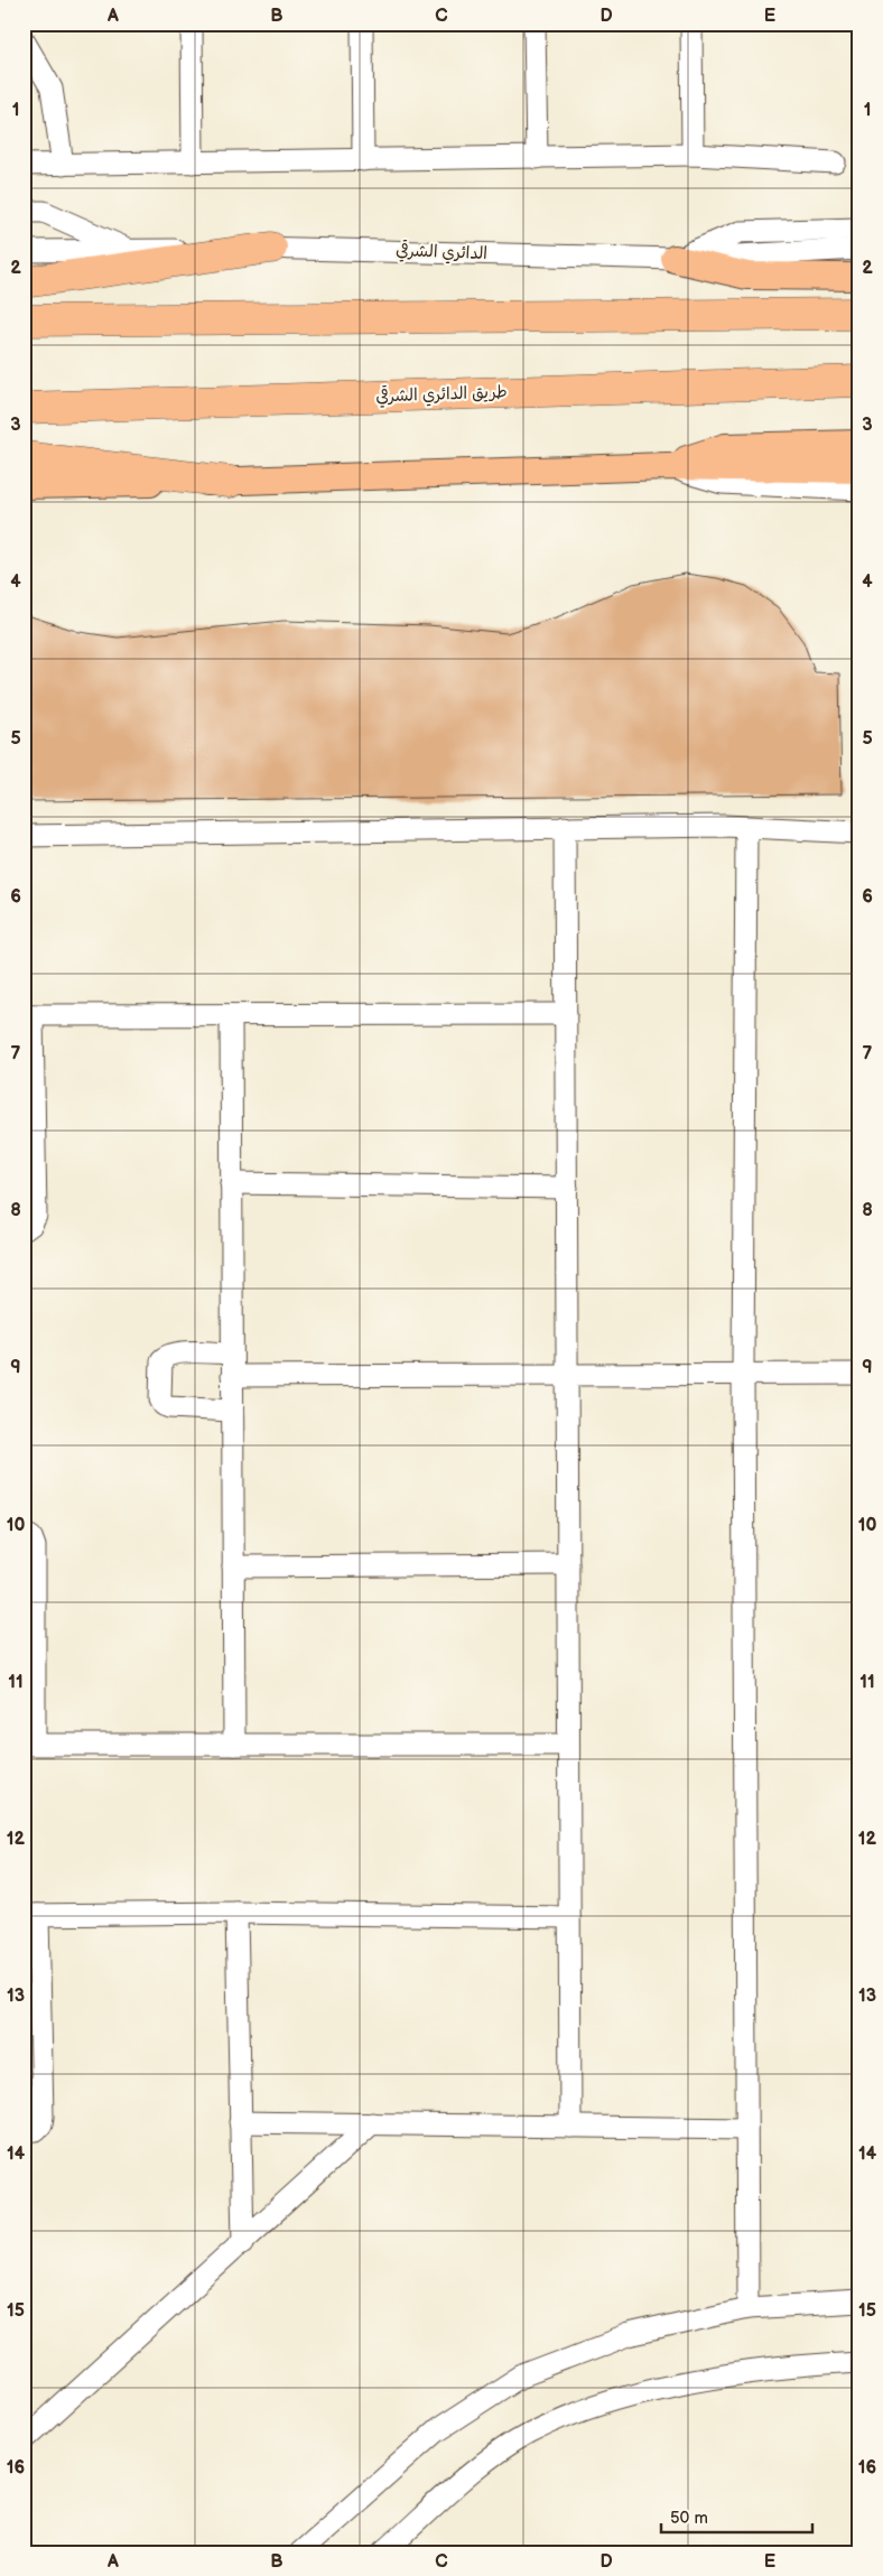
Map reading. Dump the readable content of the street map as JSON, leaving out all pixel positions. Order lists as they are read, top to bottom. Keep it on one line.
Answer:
{"streets":{"highway":["طريق الدائري الشرقي"],"street":["الدائري الشرقي"]},"scale_bar":"50 m","grid":{"columns":["A","B","C","D","E"],"rows":["1","2","3","4","5","6","7","8","9","10","11","12","13","14","15","16"]}}
